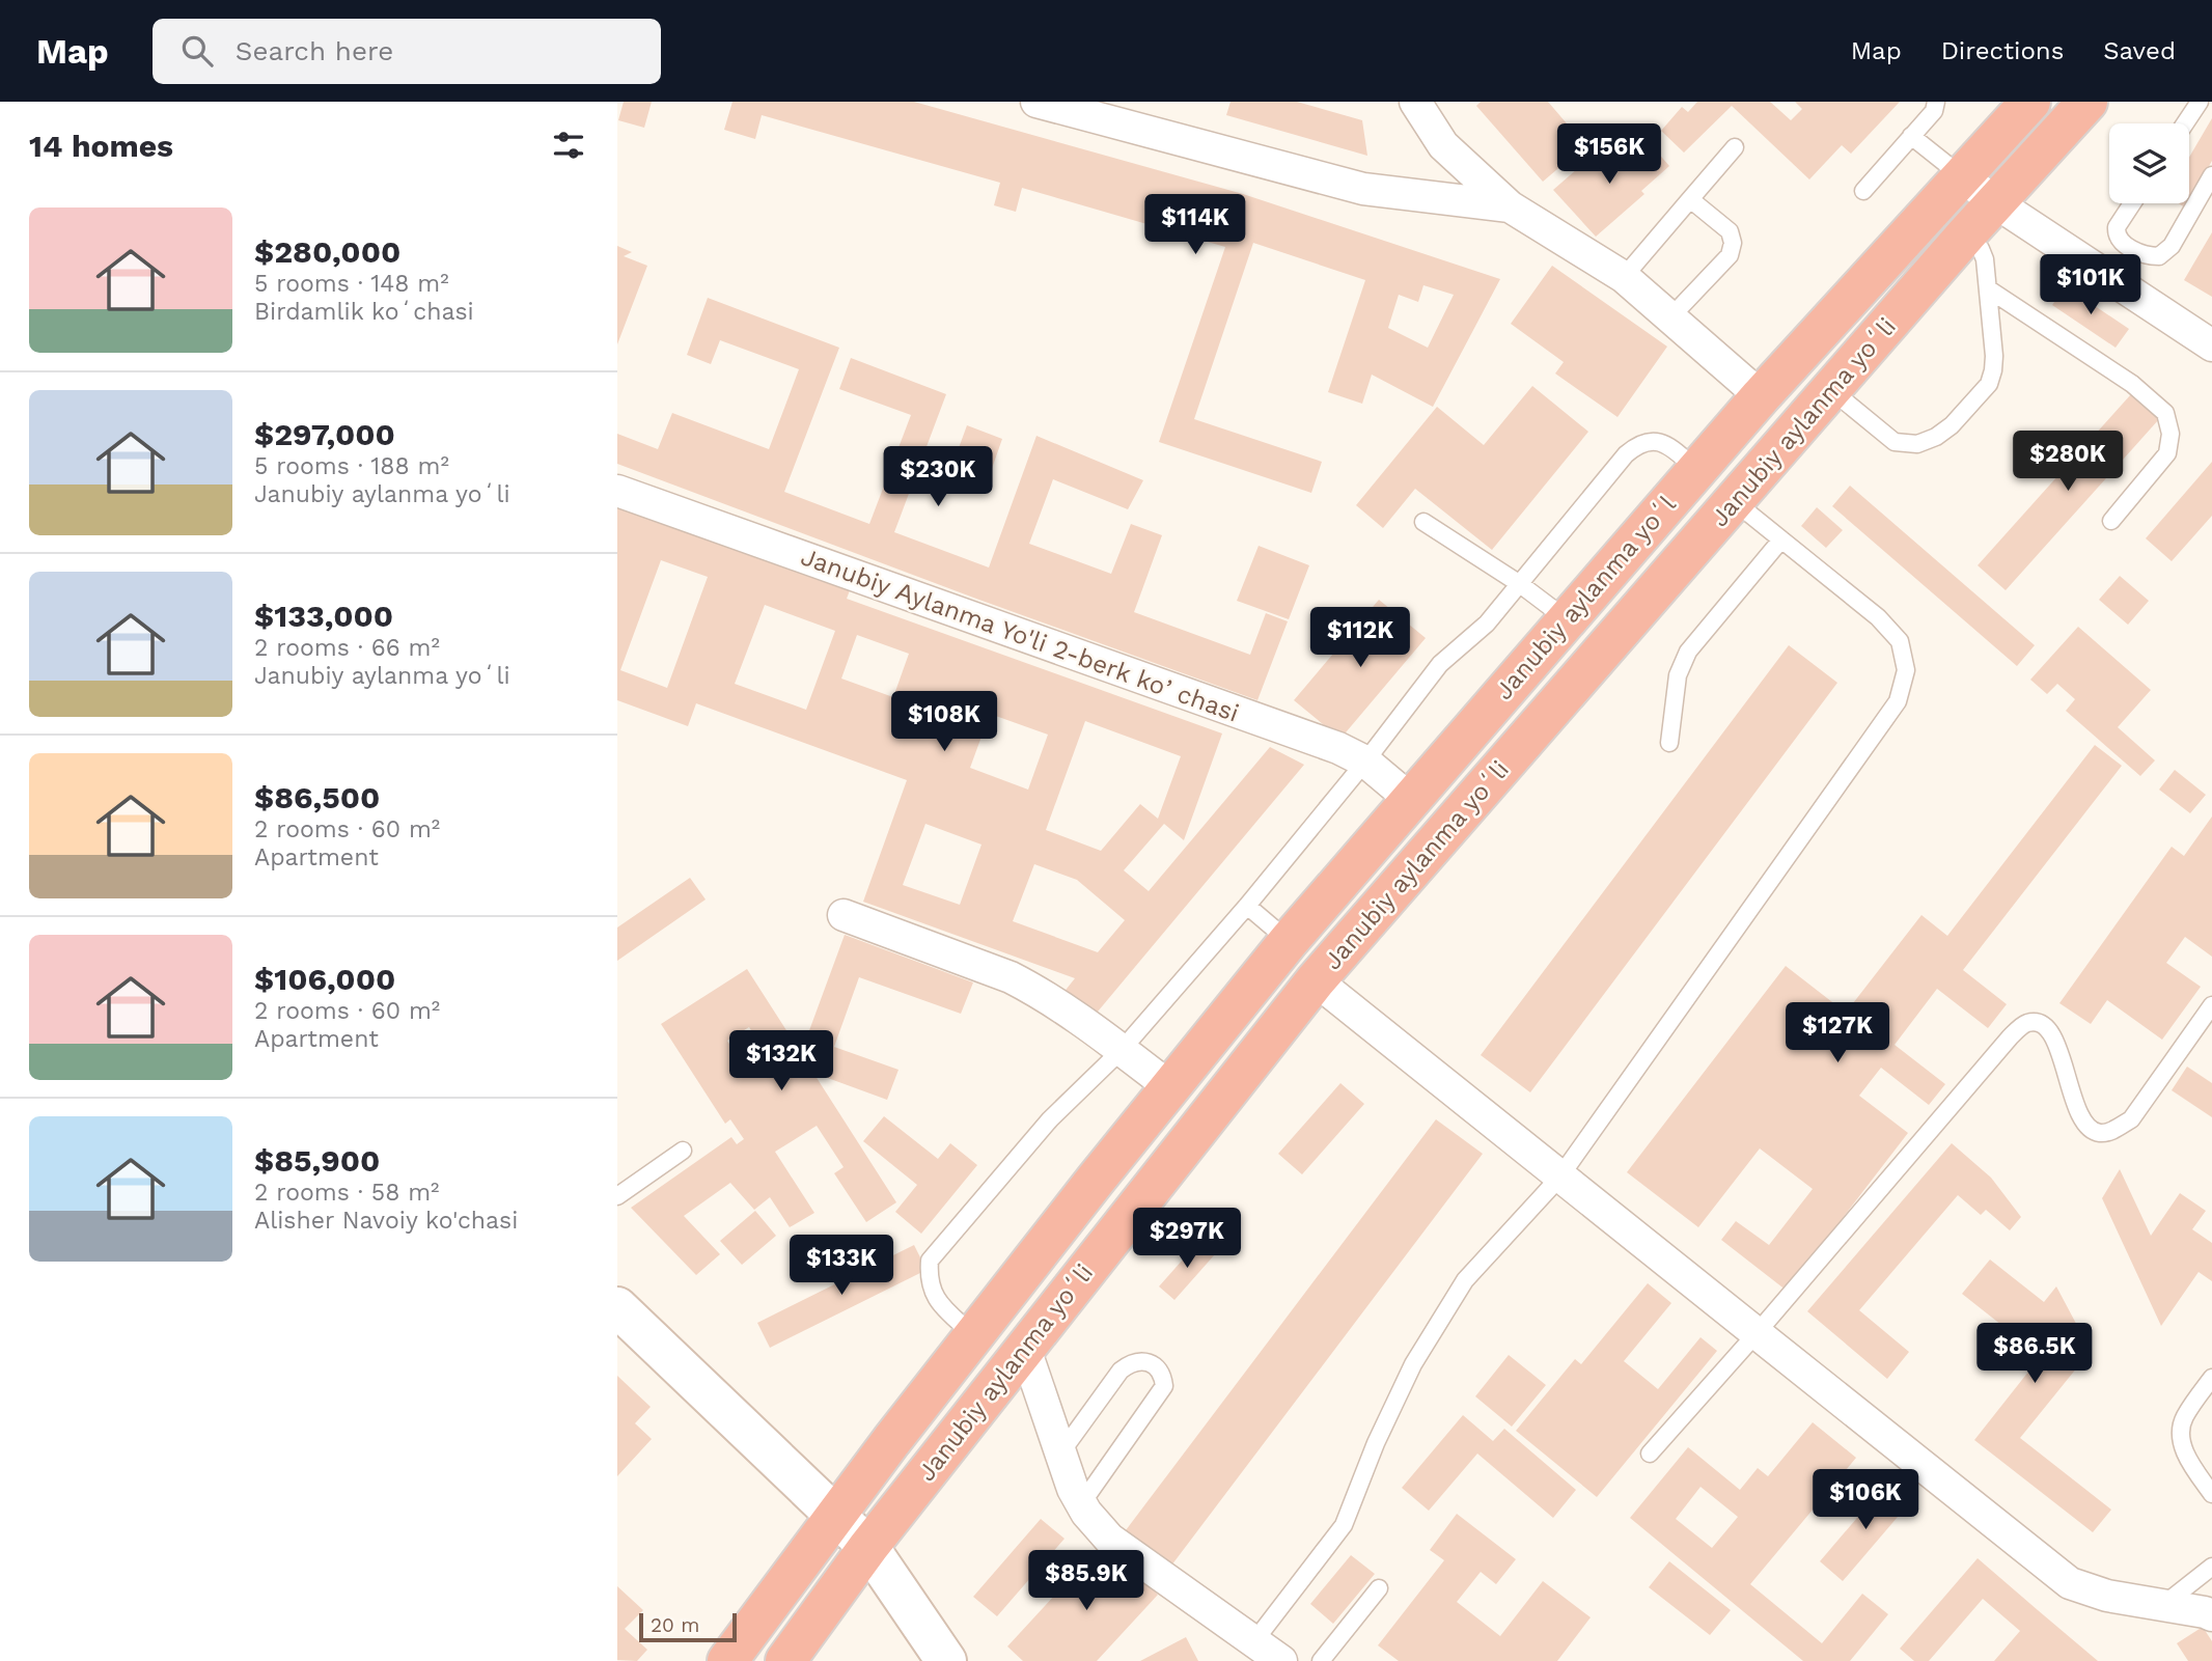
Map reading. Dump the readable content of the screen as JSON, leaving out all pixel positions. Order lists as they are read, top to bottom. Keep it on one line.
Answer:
{"streets":{"highway":["Janubiy aylanma yoʻli","Janubiy aylanma yoʻl"],"street":["Janubiy Аylanma Yo'li 2-berk koʼchasi"]},"crossings":[["Janubiy aylanma yoʻli","Janubiy aylanma yoʻl"],["Janubiy aylanma yoʻli","Janubiy Аylanma Yo'li 2-berk koʼchasi"],["Janubiy aylanma yoʻl","Janubiy Аylanma Yo'li 2-berk koʼchasi"]],"scale_bar":"20 m","page":{"header":"Map","search":"Search here","nav":["Map","Directions","Saved"],"heading":"14 homes","price":["$156K","$114K","$101K","$280K","$230K","$112K","$108K","$127K","$132K","$297K","$133K","$86.5K","$106K","$85.9K"],"list":[{"name":"$280,000","note":"5 rooms · 148 m² · Birdamlik koʻchasi"},{"name":"$297,000","note":"5 rooms · 188 m² · Janubiy aylanma yoʻli"},{"name":"$133,000","note":"2 rooms · 66 m² · Janubiy aylanma yoʻli"},{"name":"$86,500","note":"2 rooms · 60 m² · Apartment"},{"name":"$106,000","note":"2 rooms · 60 m² · Apartment"},{"name":"$85,900","note":"2 rooms · 58 m² · Alisher Navoiy ko'chasi"}],"scale":"20 m"}}
